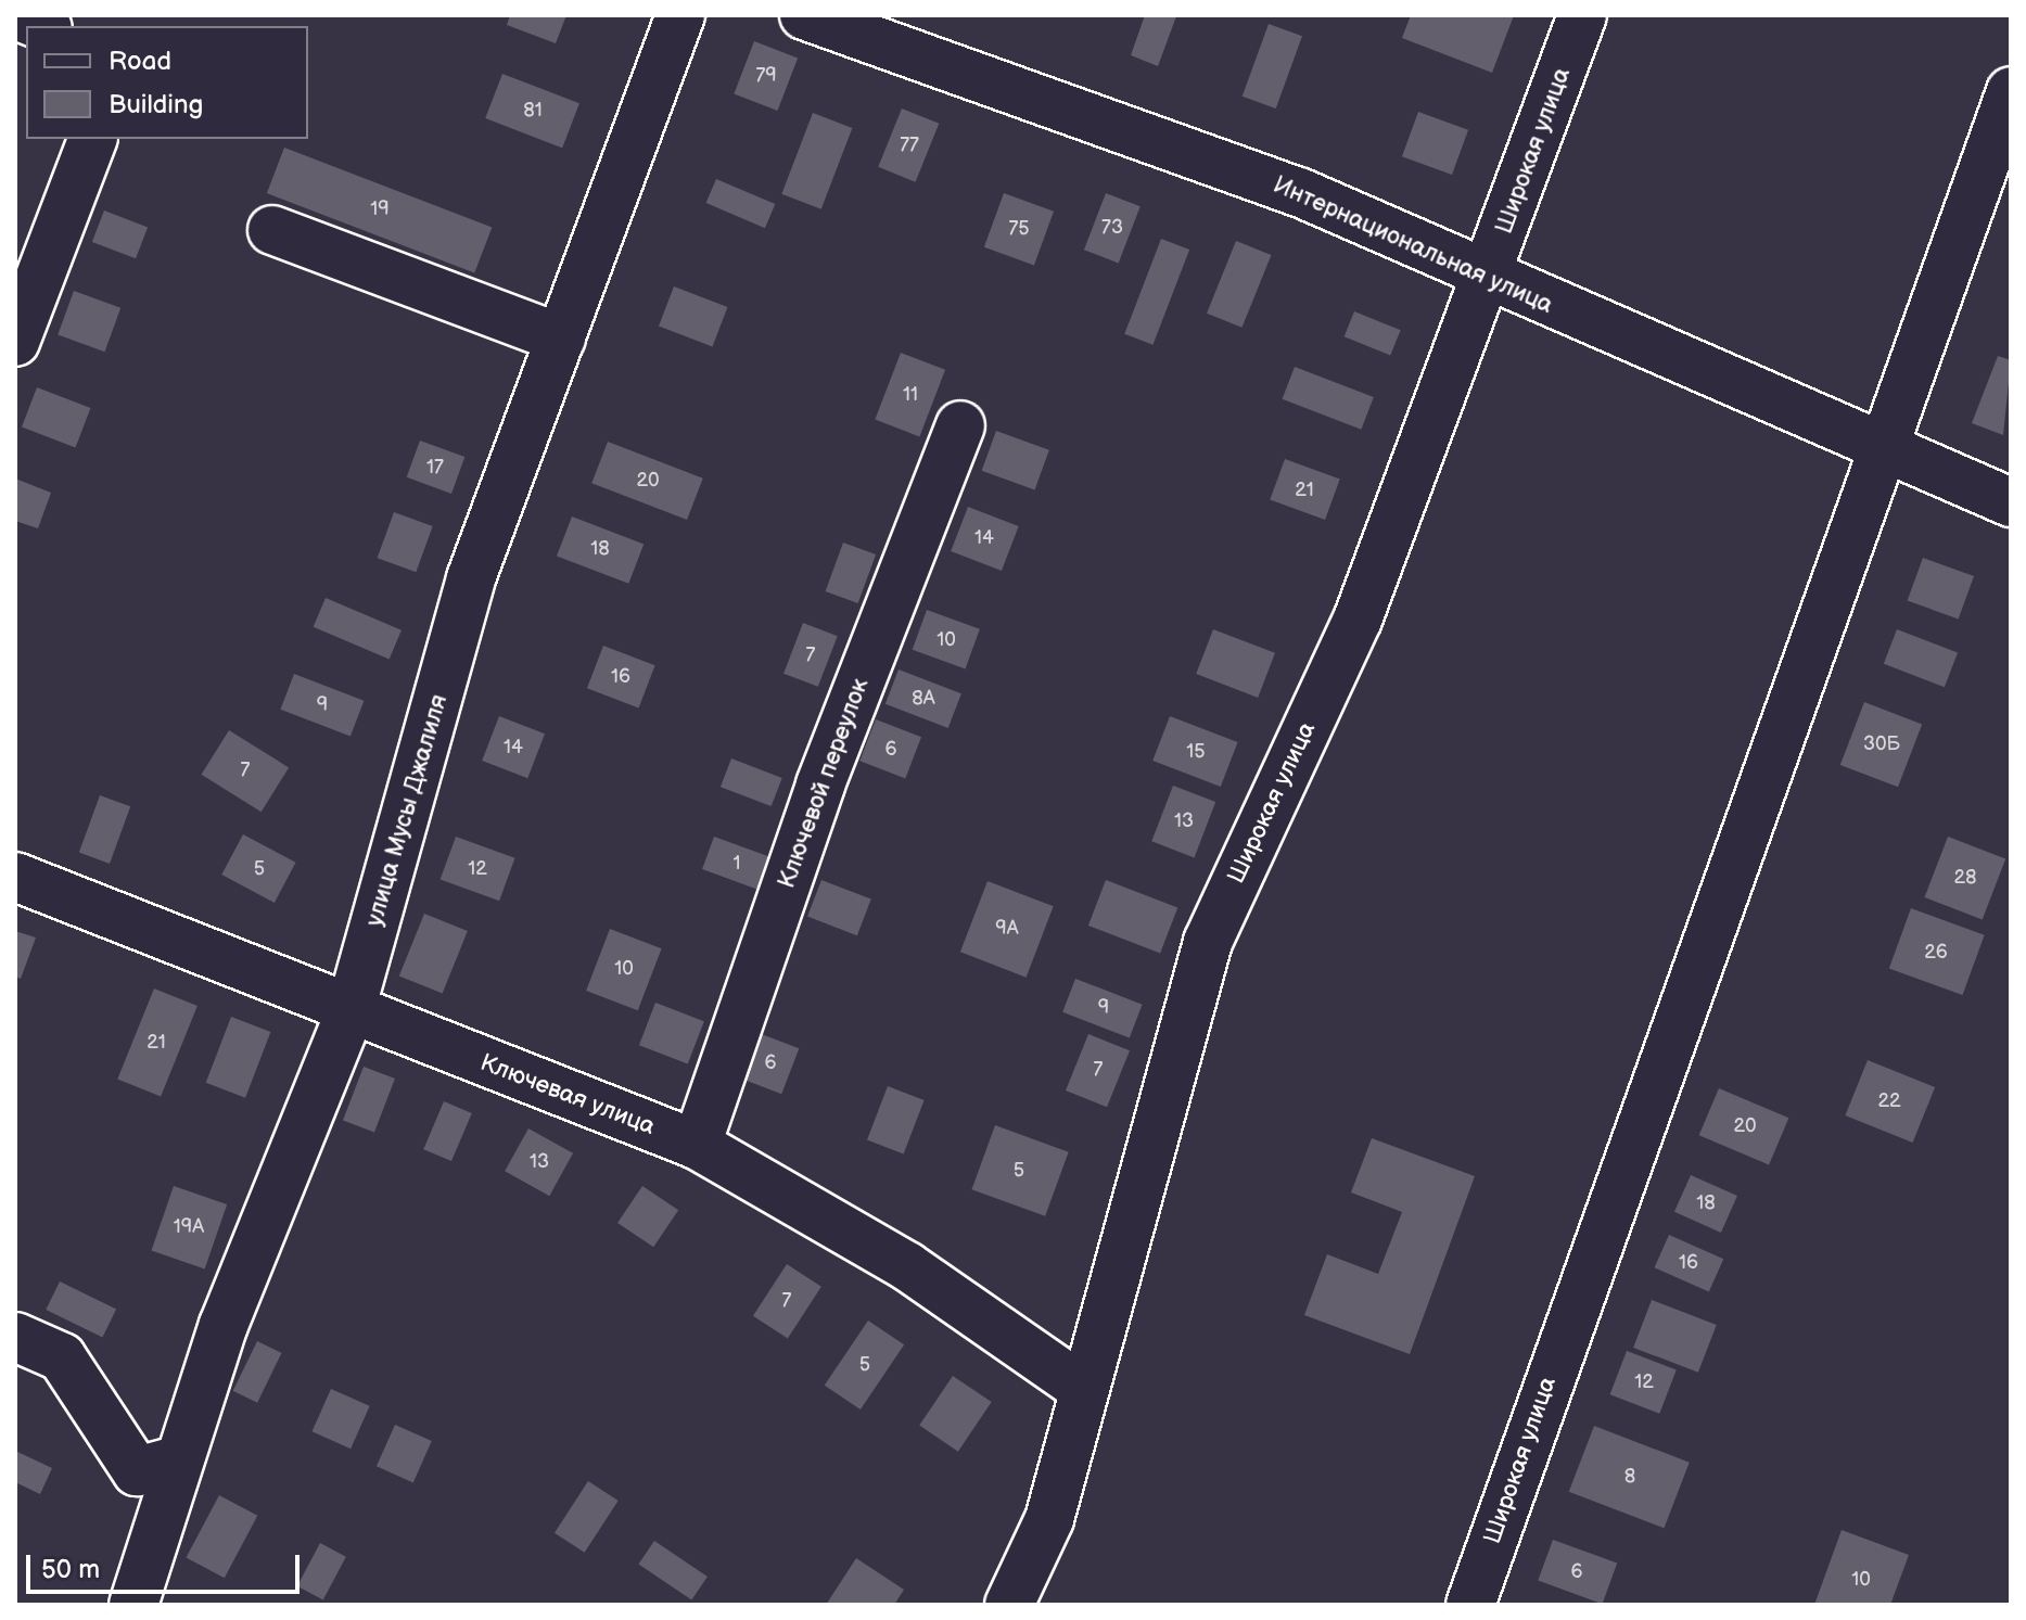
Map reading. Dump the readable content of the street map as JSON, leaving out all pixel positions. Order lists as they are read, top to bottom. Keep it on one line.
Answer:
{"streets":{"street":["Широкая улица","Интернациональная улица","Ключевой переулок","улица Мусы Джалиля","Ключевая улица"]},"crossings":[["Широкая улица","Интернациональная улица"],["Широкая улица","Ключевая улица"],["Ключевой переулок","Ключевая улица"],["улица Мусы Джалиля","Ключевая улица"]],"house_numbers":["79","81","77","19","73","75","11","17","20","21","14","18","10","7","16","8А","9","30Б","14","6","15","7","13","1","5","12","28","9А","26","10","9","21","6","7","22","20","13","5","18","19А","16","7","5","12","8","6","10"],"legend":["Road","Building"],"scale_bar":"50 m"}
